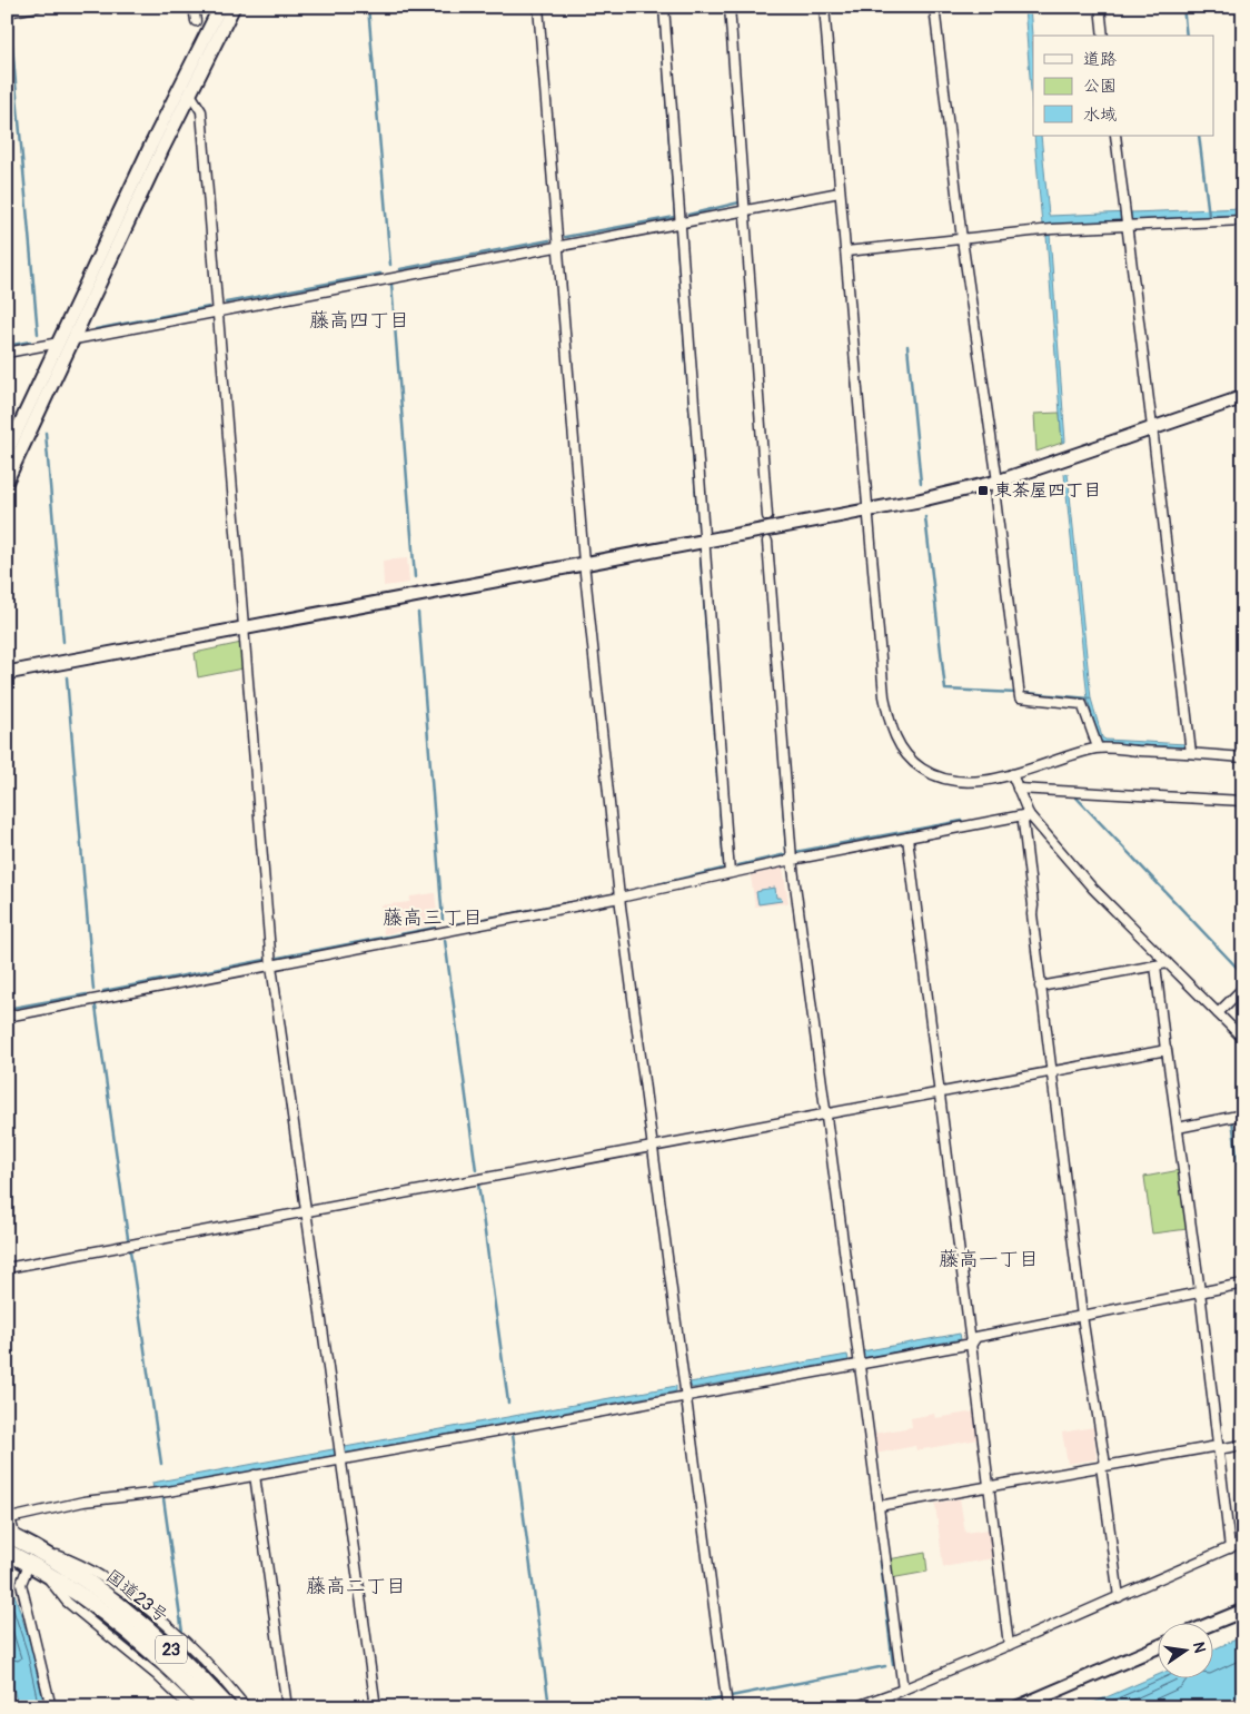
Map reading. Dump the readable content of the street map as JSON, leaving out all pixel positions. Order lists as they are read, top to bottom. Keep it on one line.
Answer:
{"streets":{"highway":["国道23号","23"]},"districts":["藤高四丁目","藤高三丁目","藤高一丁目","藤高二丁目"],"places":{"transit":["東茶屋四丁目"]},"legend":["道路","公園","水域"],"north":"right"}
